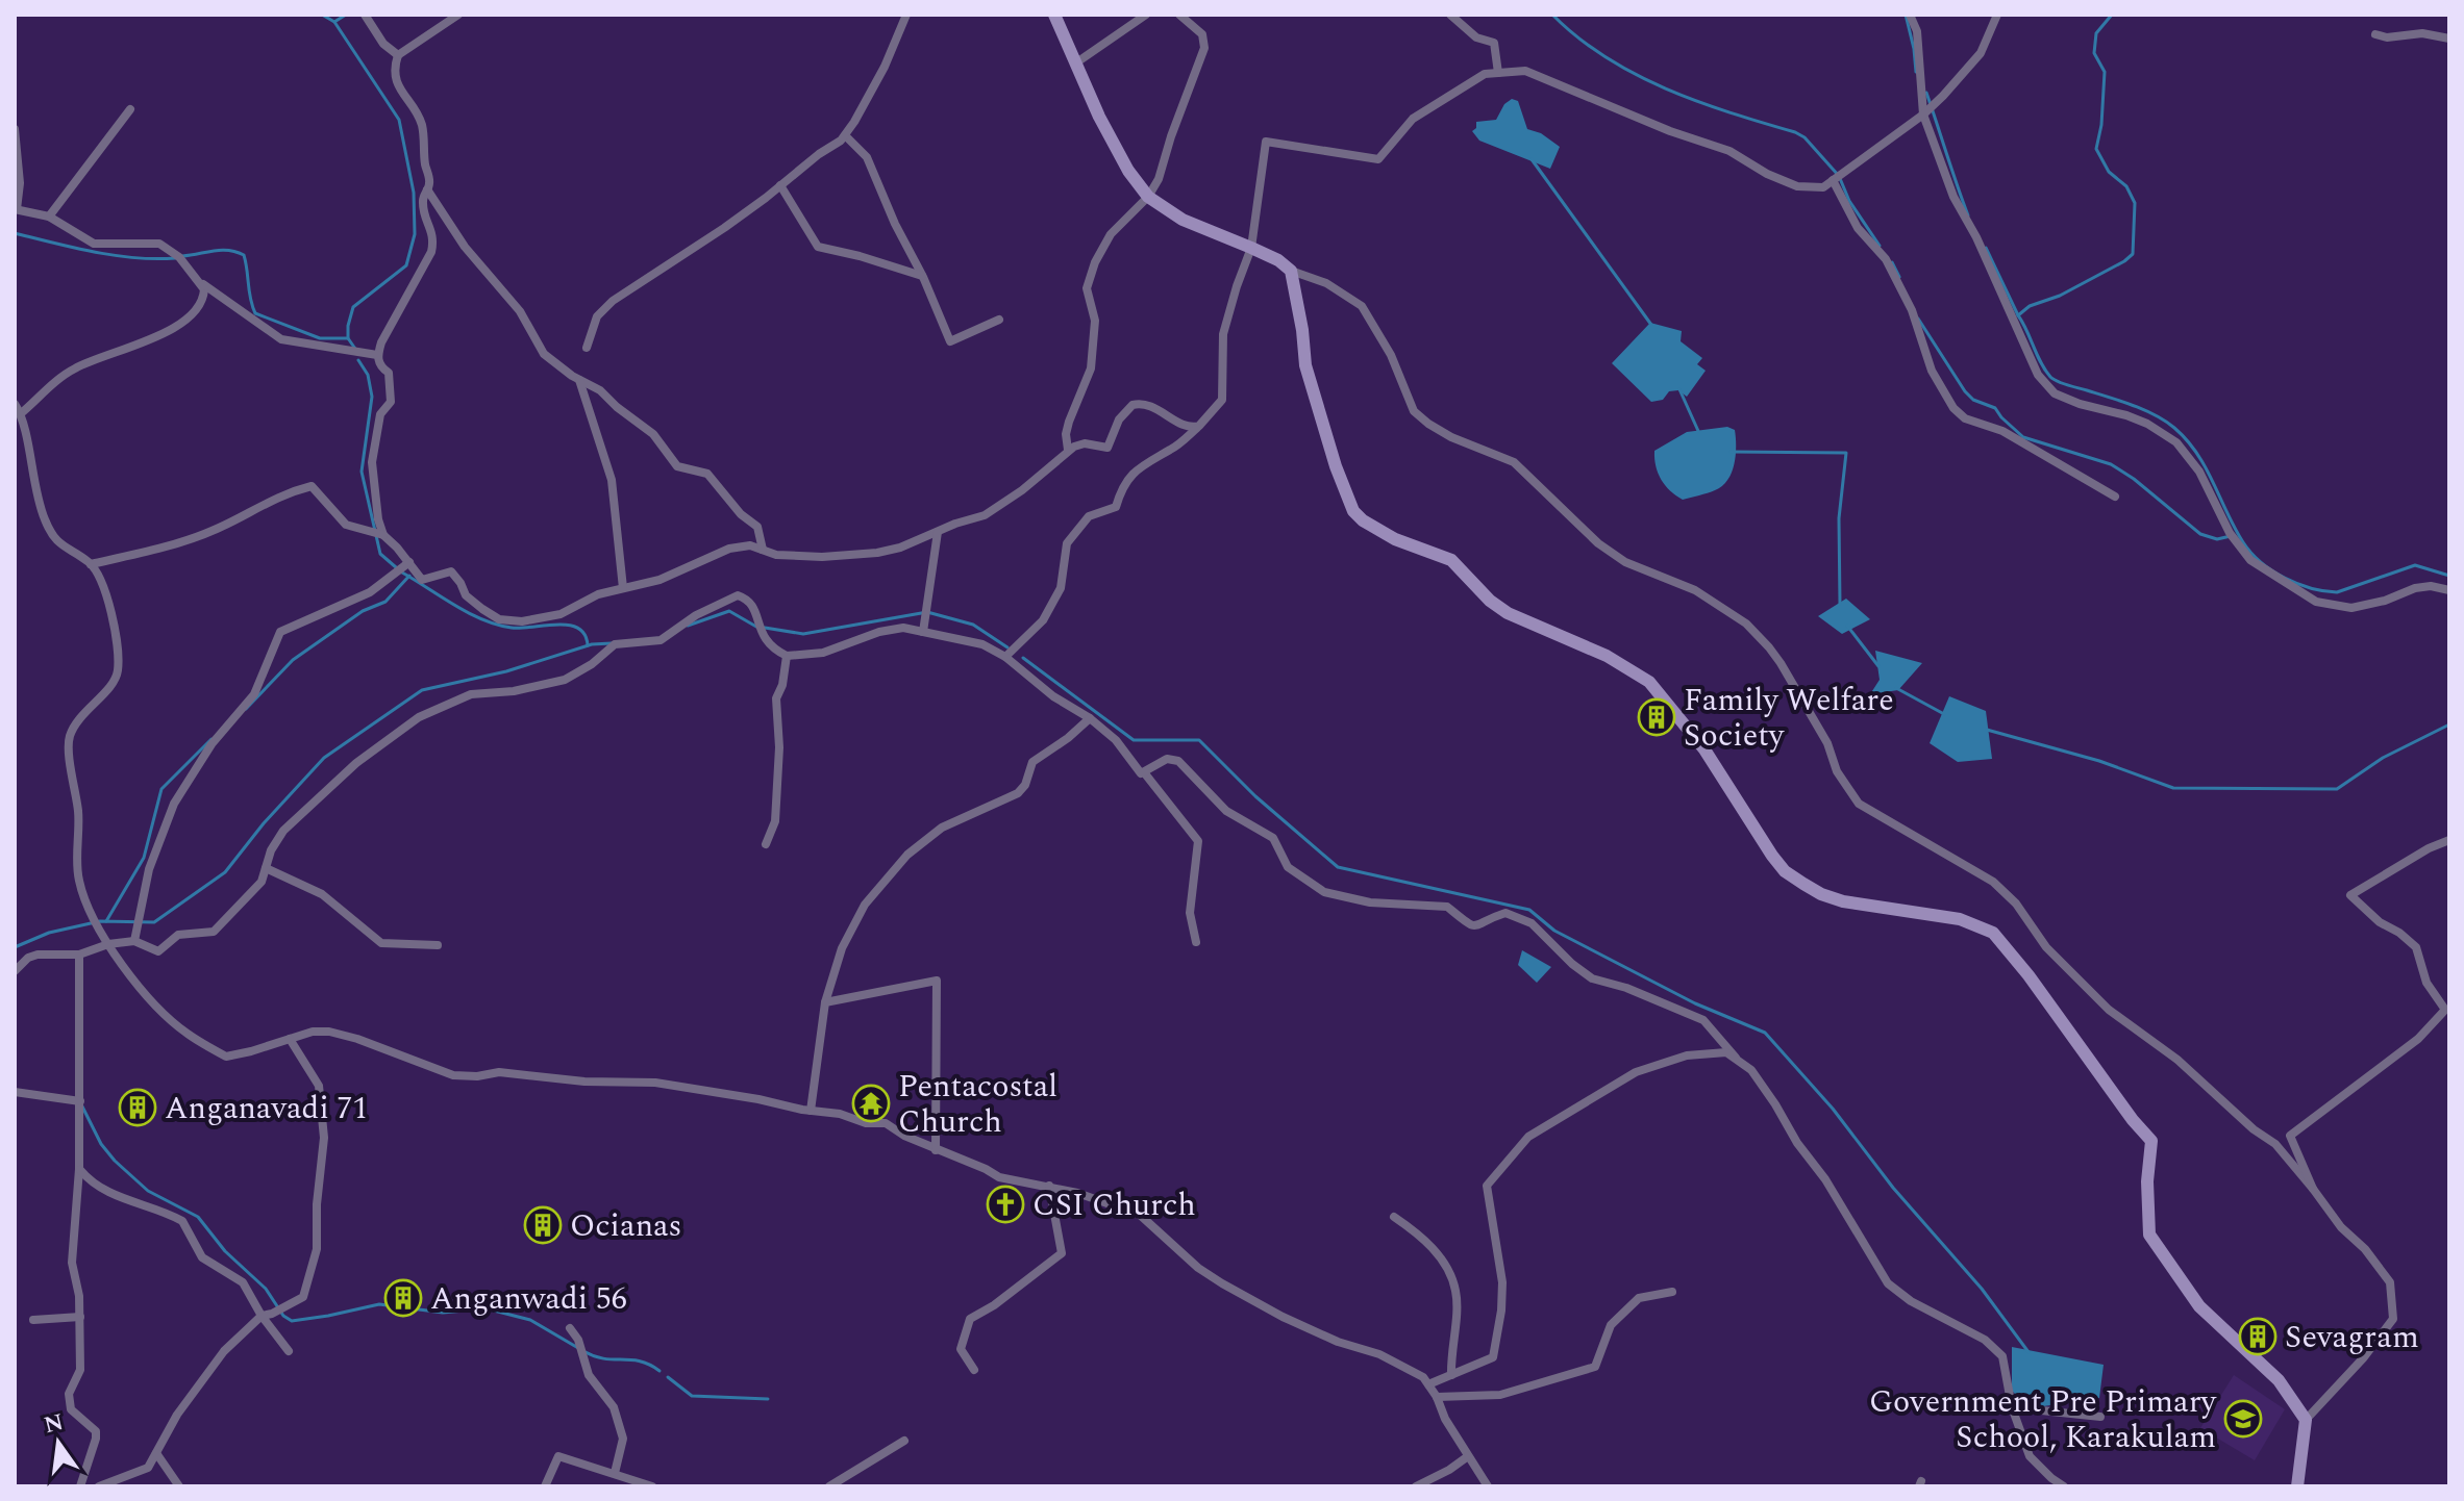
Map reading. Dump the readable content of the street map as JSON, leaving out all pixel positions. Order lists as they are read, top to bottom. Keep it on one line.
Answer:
{"places":{"building":["Family Welfare Society","Anganavadi 71","Ocianas","Anganwadi 56","Sevagram"],"temple":["Pentacostal Church"],"church":["CSI Church"],"school or university":["Government Pre Primary School, Karakulam"]},"north":"top"}
